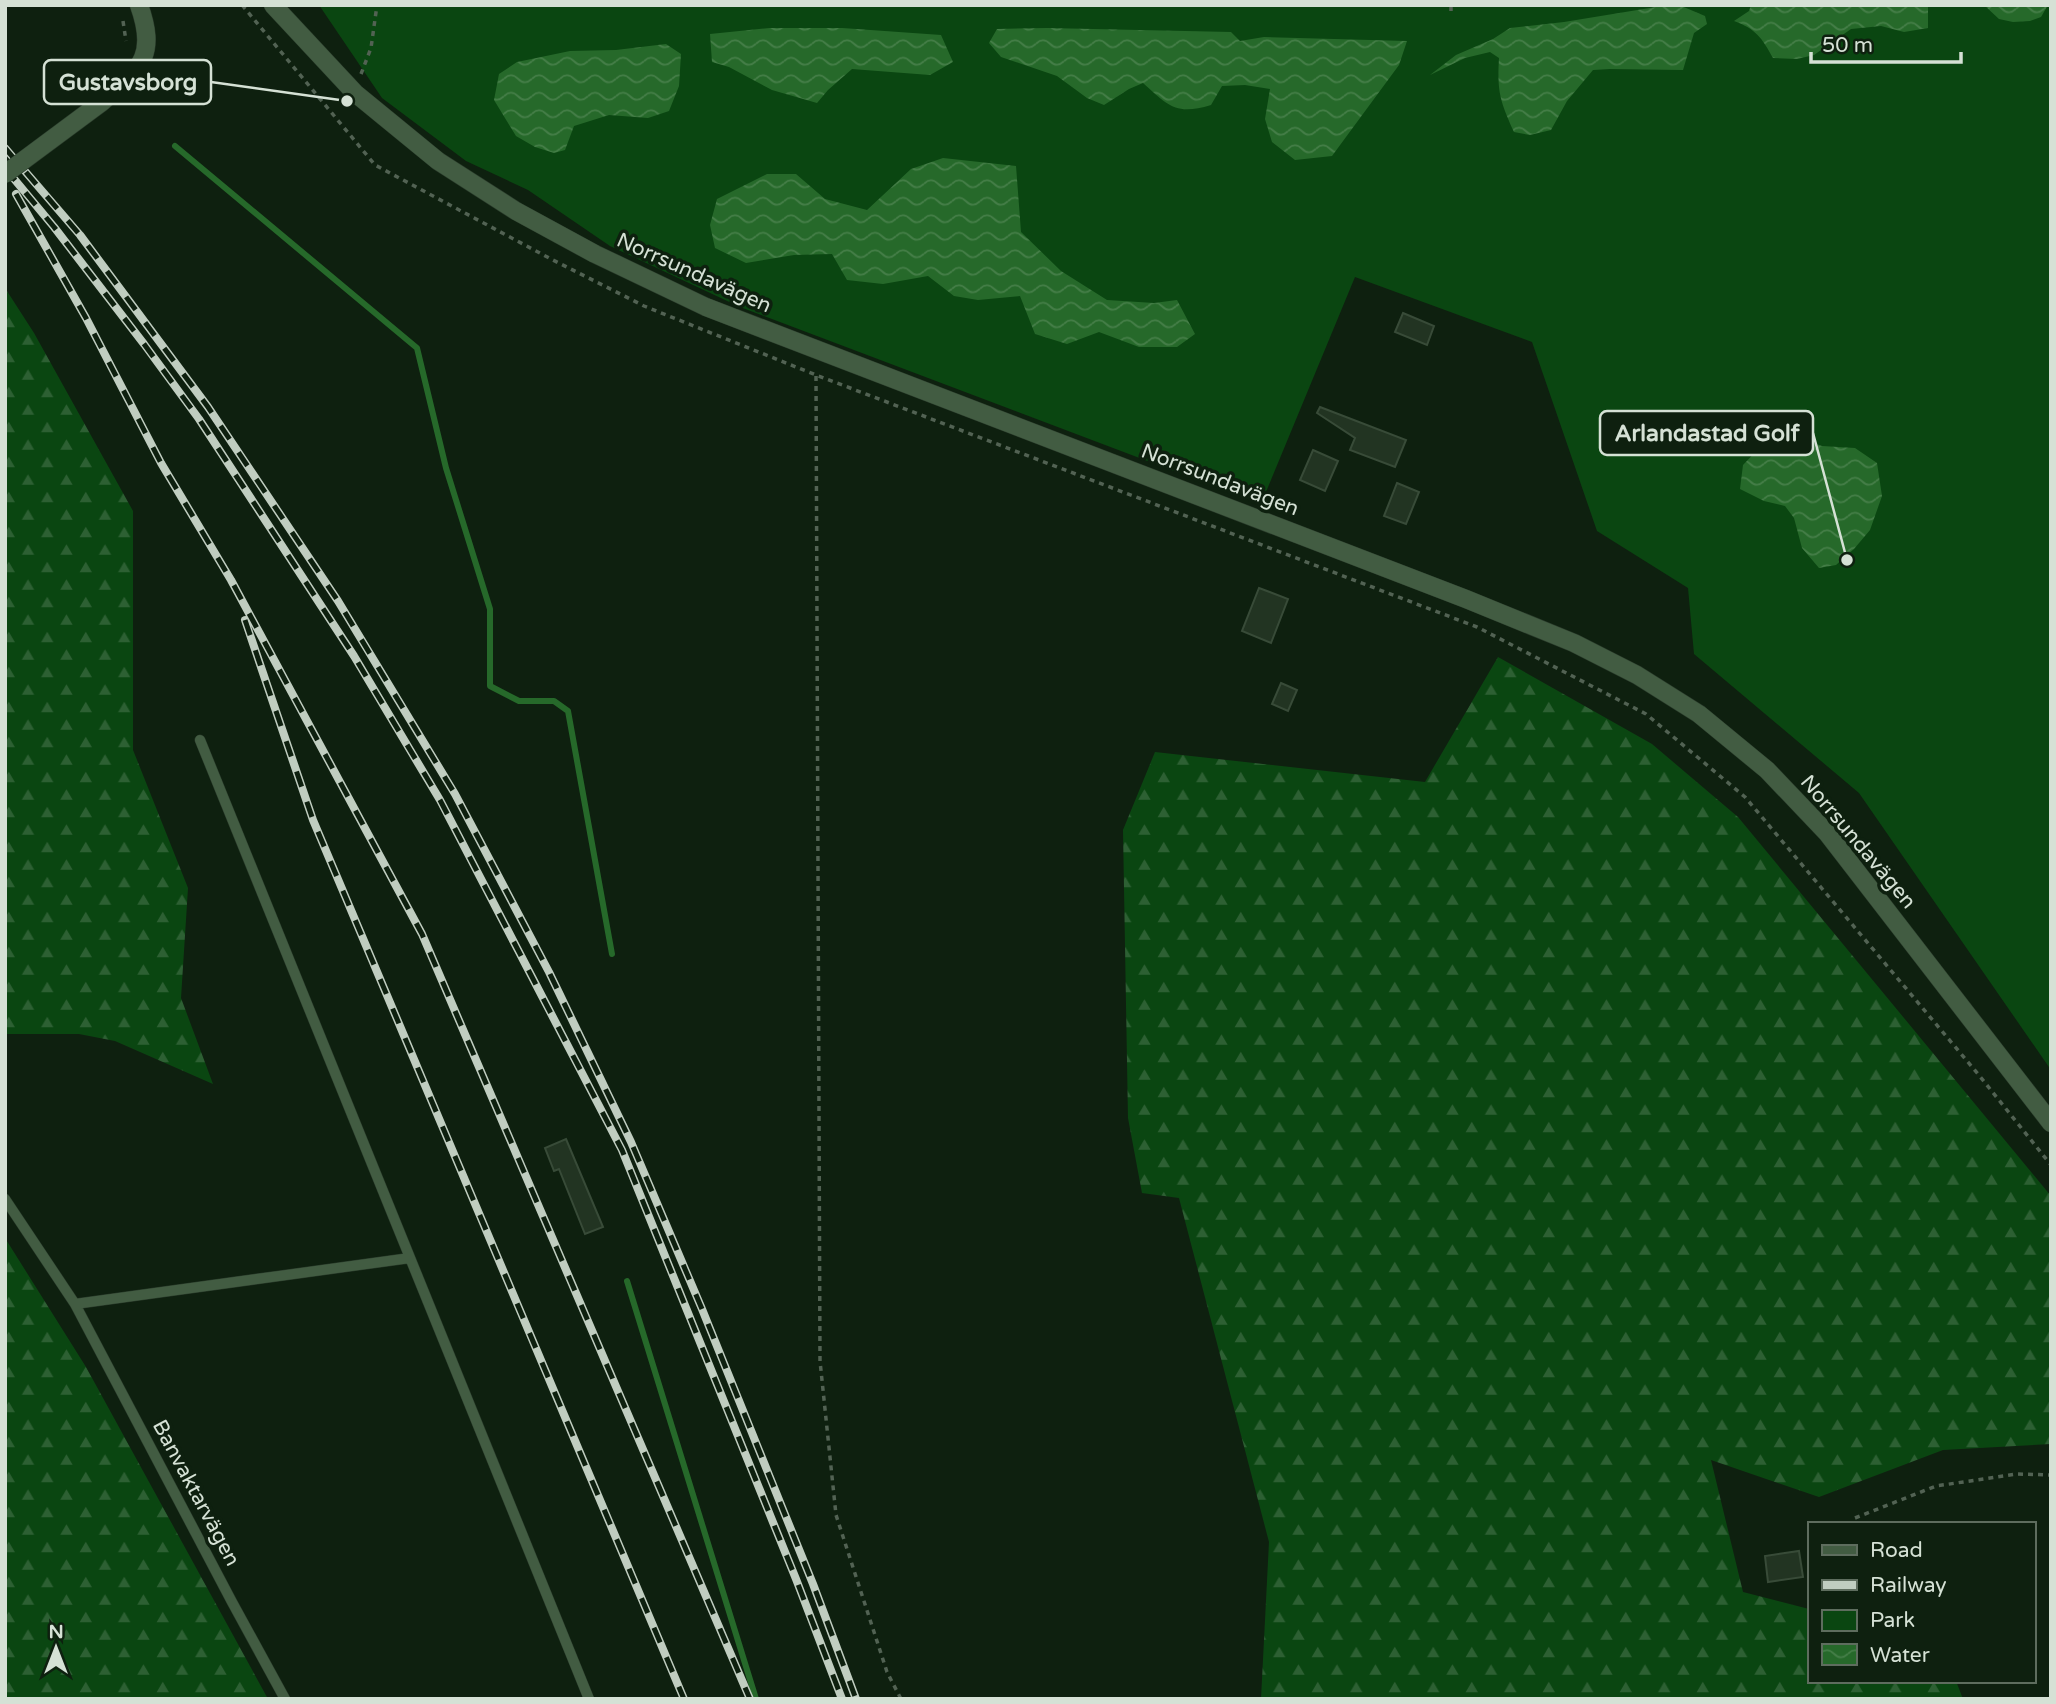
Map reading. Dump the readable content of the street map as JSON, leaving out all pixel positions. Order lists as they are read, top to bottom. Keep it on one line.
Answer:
{"streets":{"street":["Norrsundavägen"],"lane":["Banvaktarvägen"]},"places":["Gustavsborg","Arlandastad Golf"],"legend":["Road","Railway","Park","Water"],"scale_bar":"50 m","north":"top"}
